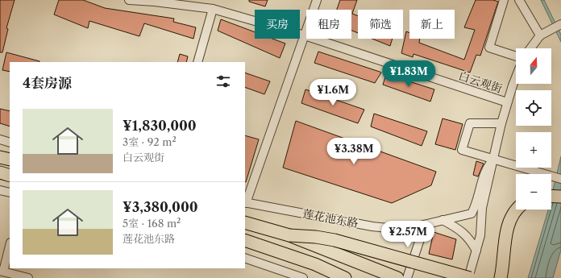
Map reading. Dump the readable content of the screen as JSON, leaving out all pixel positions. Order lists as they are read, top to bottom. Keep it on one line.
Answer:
{"streets":{"street":["白云观街","莲花池东路"]},"north":"top","page":{"chip":["买房","租房","筛选","新上"],"map_buttons":["+","−"],"price":["¥1.83M","¥1.6M","¥3.38M","¥2.57M"],"heading":"4套房源","list":[{"name":"¥1,830,000","note":"3室 · 92 m² · 白云观街"},{"name":"¥3,380,000","note":"5室 · 168 m² · 莲花池东路"}]}}
